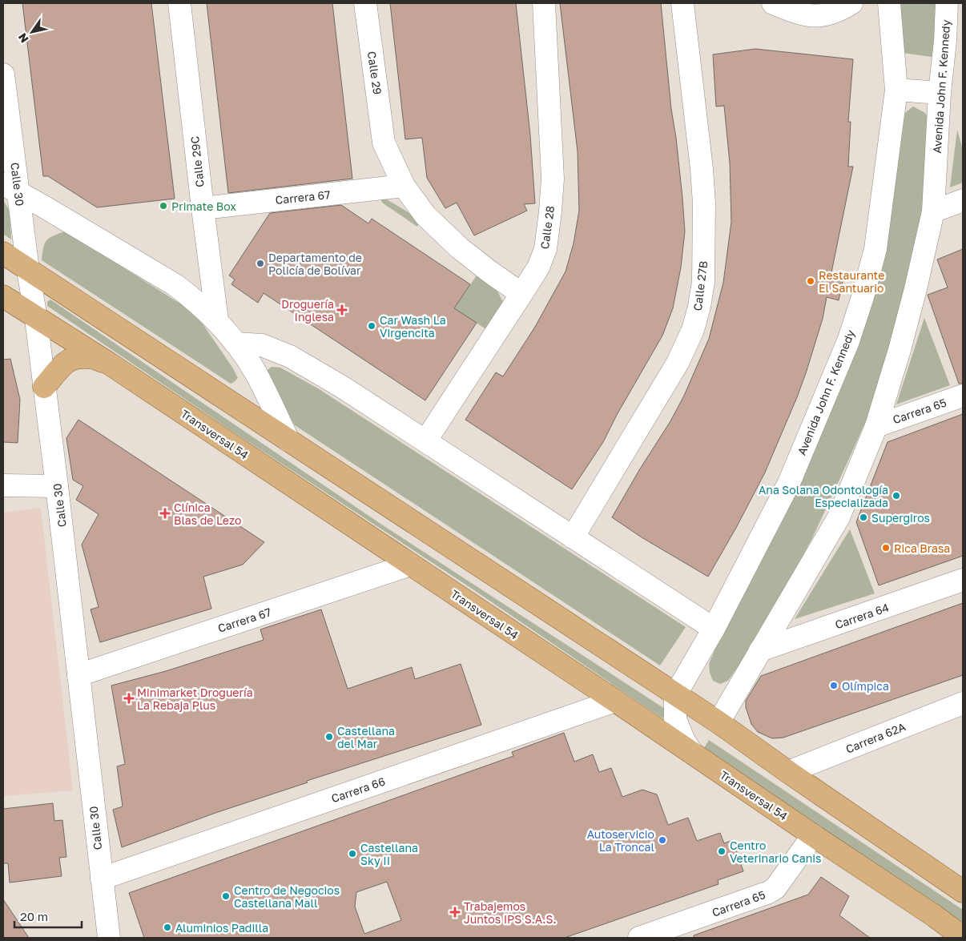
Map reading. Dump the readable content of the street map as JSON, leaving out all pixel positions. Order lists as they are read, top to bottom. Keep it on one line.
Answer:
{"streets":{"main road":["Transversal 54"],"street":["Calle 29","Avenida John F. Kennedy","Calle 29C","Calle 30","Carrera 67","Calle 28","Calle 27B","Carrera 65","Carrera 64","Carrera 62A","Carrera 66"]},"crossings":[["Calle 29","Carrera 67"],["Calle 29","Calle 28"],["Avenida John F. Kennedy","Carrera 65"],["Avenida John F. Kennedy","Carrera 64"],["Calle 29C","Carrera 67"],["Calle 30","Carrera 67"],["Calle 30","Transversal 54"],["Calle 30","Carrera 66"],["Carrera 67","Transversal 54"],["Carrera 65","Transversal 54"],["Transversal 54","Carrera 66"]],"places":{"other":["Primate Box","Departamento de Policía de Bolívar","Restaurante El Santuario","Car Wash La Virgencita","Ana Solana Odontología Especializada","Supergiros","Rica Brasa","Olímpica","Castellana del Mar","Autoservicio La Troncal","Centro Veterinario Canis","Castellana Sky II","Centro de Negocios Castellana Mall","Aluminios Padilla"],"health":["Droguería Inglesa","Clínica Blas de Lezo","Minimarket Droguería La Rebaja Plus","Trabajemos Juntos IPS S.A.S."]},"scale_bar":"20 m","north":"bottom left"}
